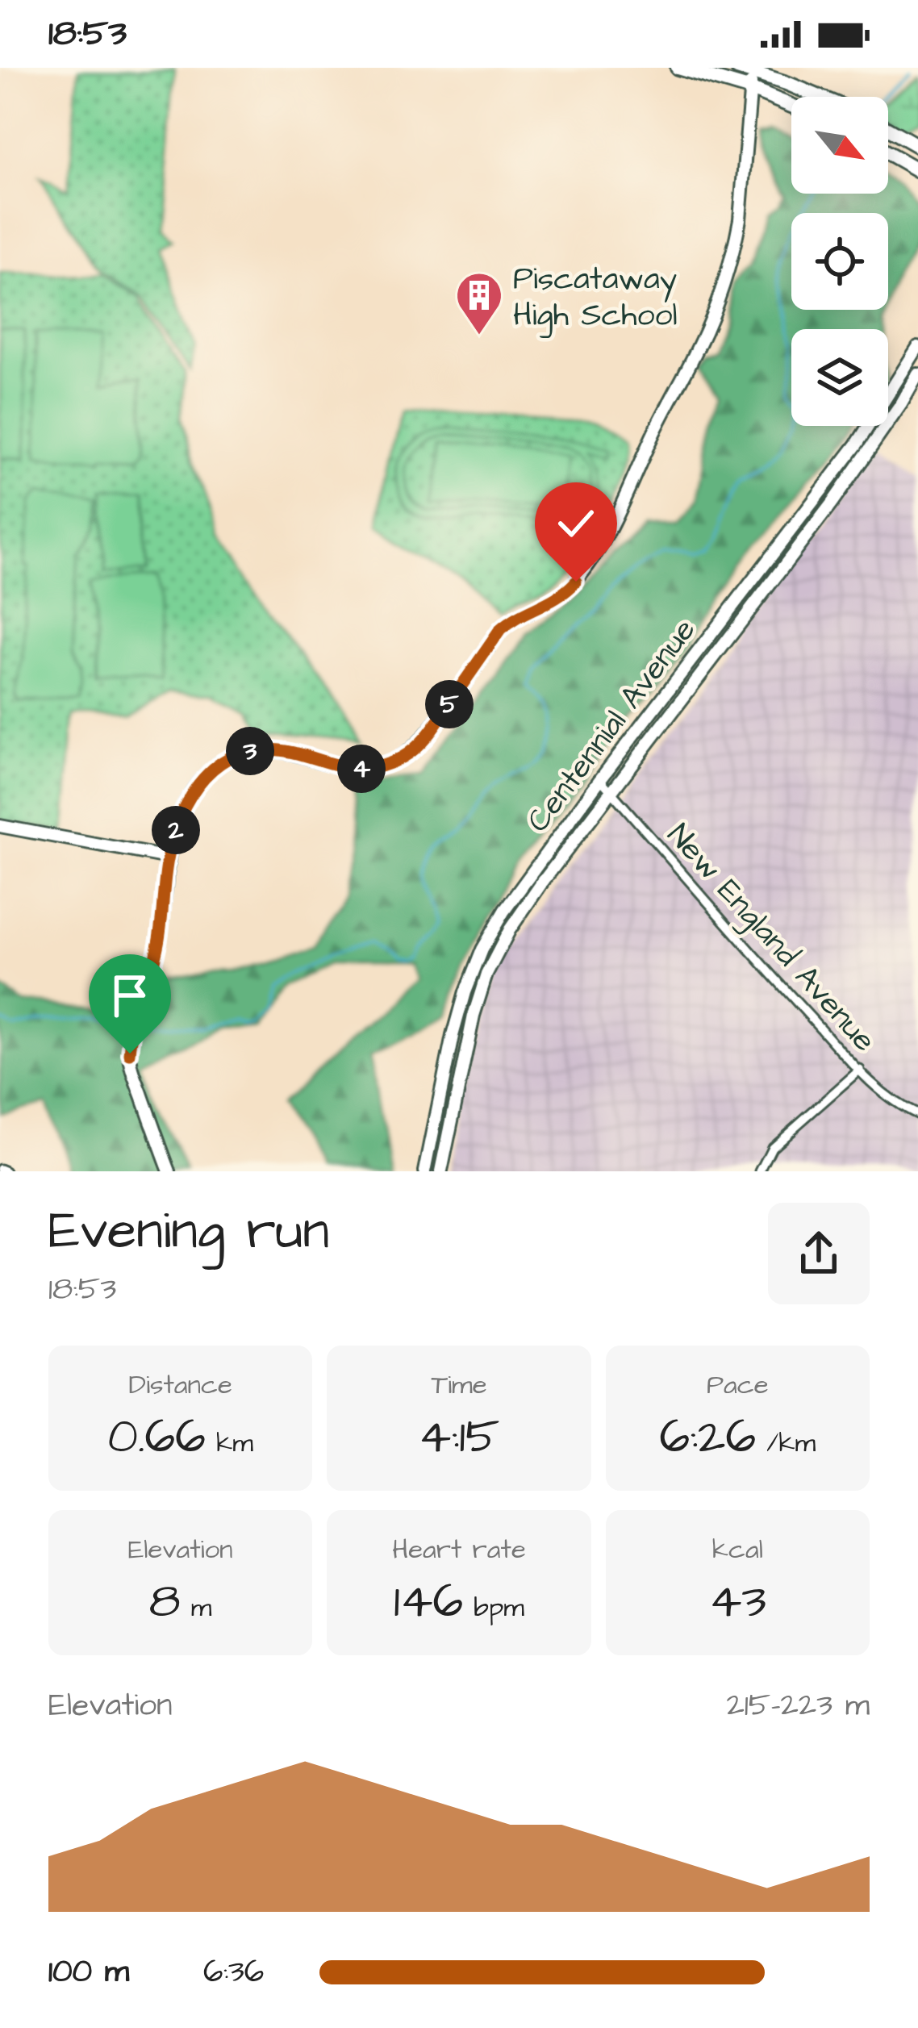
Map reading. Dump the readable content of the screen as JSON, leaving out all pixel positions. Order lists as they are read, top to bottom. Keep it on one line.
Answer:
{"streets":{"main road":["Centennial Avenue"],"street":["New England Avenue"]},"crossings":[["Centennial Avenue","New England Avenue"]],"places":{"building":["Piscataway High School"]},"north":"bottom right","page":{"status":"18:53","pins":["5","3","4","2"],"heading":["Evening run","18:53"],"stats":[["Distance","0.66 km"],["Time","4:15"],["Pace","6:26 /km"],["Elevation","8 m"],["Heart rate","146 bpm"],["kcal","43"]],"chart":["Elevation","215–223 m"],"list":[{"name":"100 m","note":"6:36"}]}}
